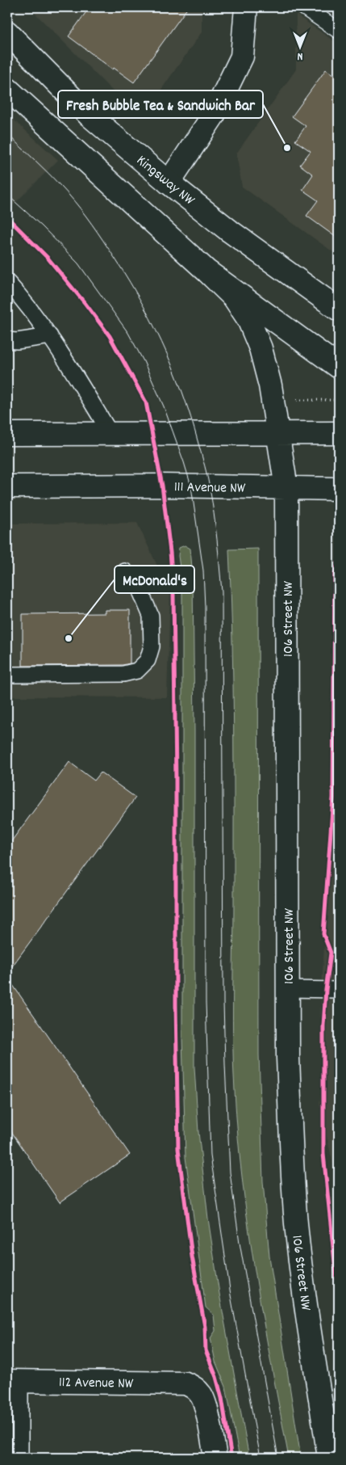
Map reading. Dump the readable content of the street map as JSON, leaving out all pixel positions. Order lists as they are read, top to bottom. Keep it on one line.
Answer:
{"streets":{"main road":["Kingsway NW","111 Avenue NW","106 Street NW","112 Avenue NW"]},"crossings":[["111 Avenue NW","106 Street NW"]],"places":["Fresh Bubble Tea & Sandwich Bar","McDonald's"],"north":"bottom"}
